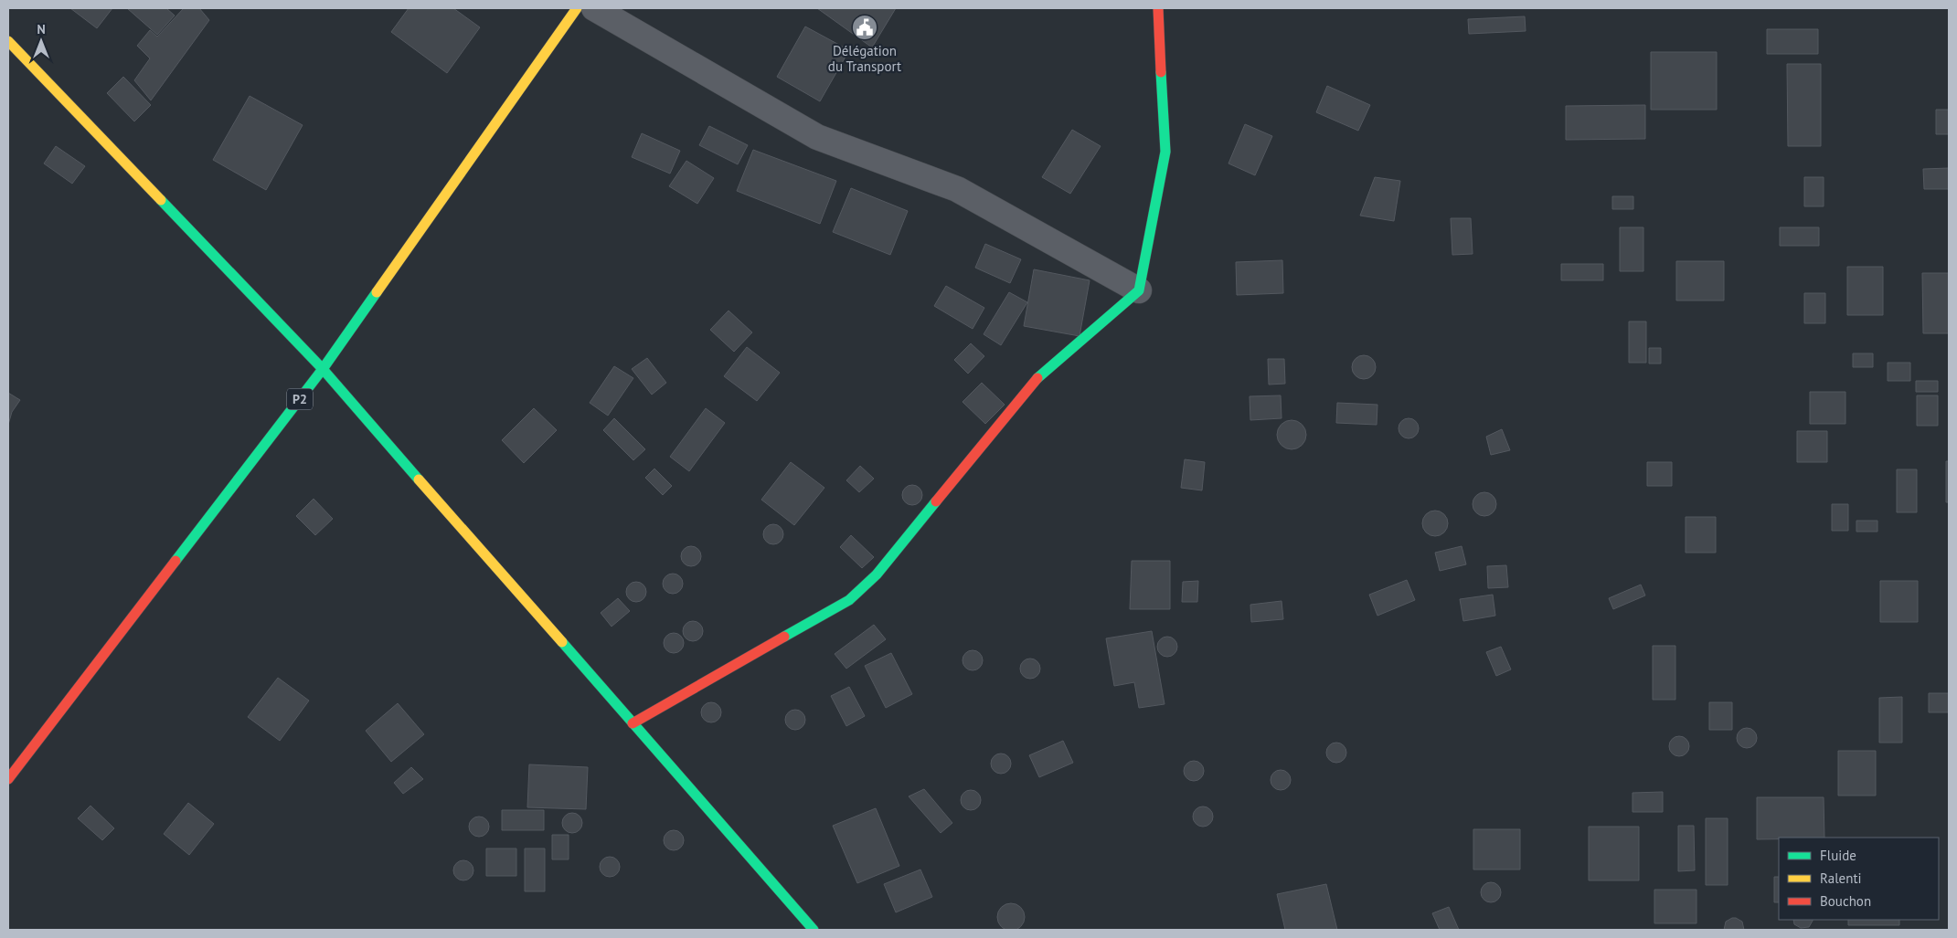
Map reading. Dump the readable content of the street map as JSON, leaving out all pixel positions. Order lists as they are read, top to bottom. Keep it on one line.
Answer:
{"streets":{"street":["P2"]},"places":{"public building":["Délégation du Transport"]},"legend":["Fluide","Ralenti","Bouchon"],"north":"top"}
